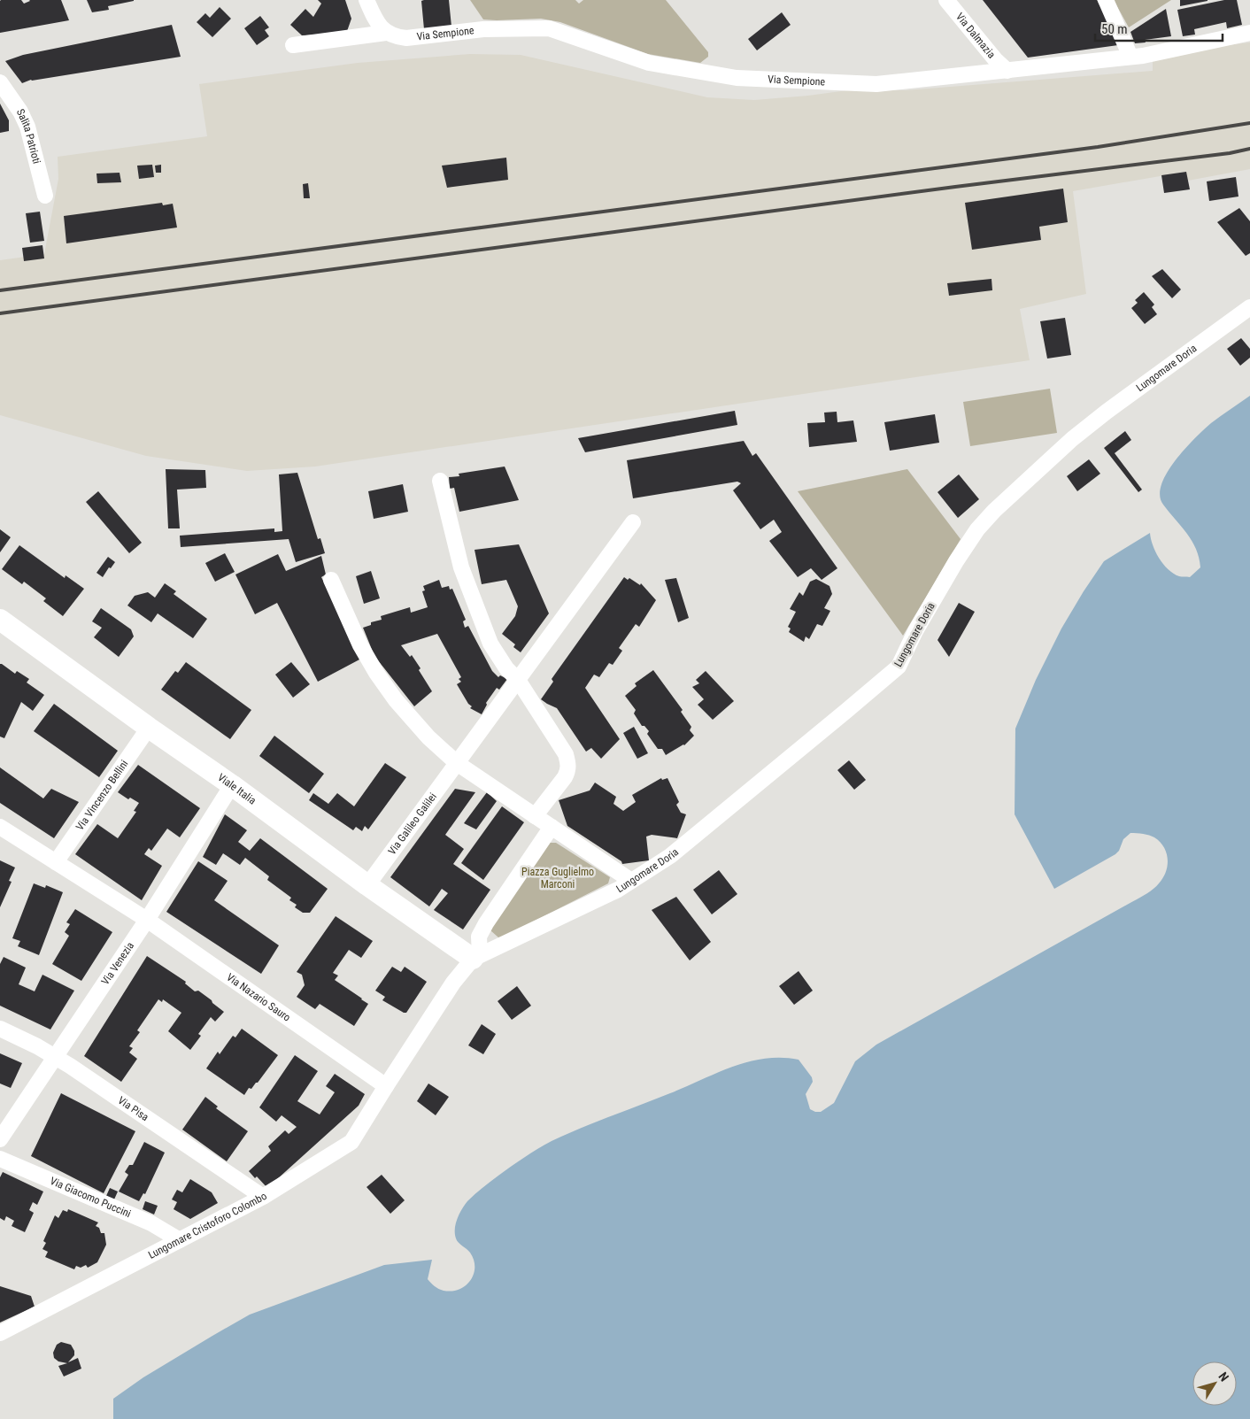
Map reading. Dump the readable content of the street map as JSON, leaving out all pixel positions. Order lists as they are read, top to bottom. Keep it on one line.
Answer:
{"streets":{"street":["Via Sempione","Via Dalmazia","Salita Patrioti","Lungomare Doria","Viale Italia","Via Vincenzo Bellini","Via Galileo Galilei","Via Venezia","Via Nazario Sauro","Via Pisa","Via Giacomo Puccini","Lungomare Cristoforo Colombo"]},"crossings":[["Via Sempione","Via Dalmazia"],["Lungomare Doria","Viale Italia"],["Viale Italia","Via Vincenzo Bellini"],["Viale Italia","Via Galileo Galilei"],["Viale Italia","Via Venezia"],["Via Vincenzo Bellini","Via Nazario Sauro"],["Via Venezia","Via Nazario Sauro"],["Via Venezia","Via Pisa"],["Via Nazario Sauro","Lungomare Cristoforo Colombo"],["Via Pisa","Lungomare Cristoforo Colombo"],["Via Giacomo Puccini","Lungomare Cristoforo Colombo"]],"parks":["Piazza Guglielmo Marconi"],"scale_bar":"50 m","north":"top right"}
